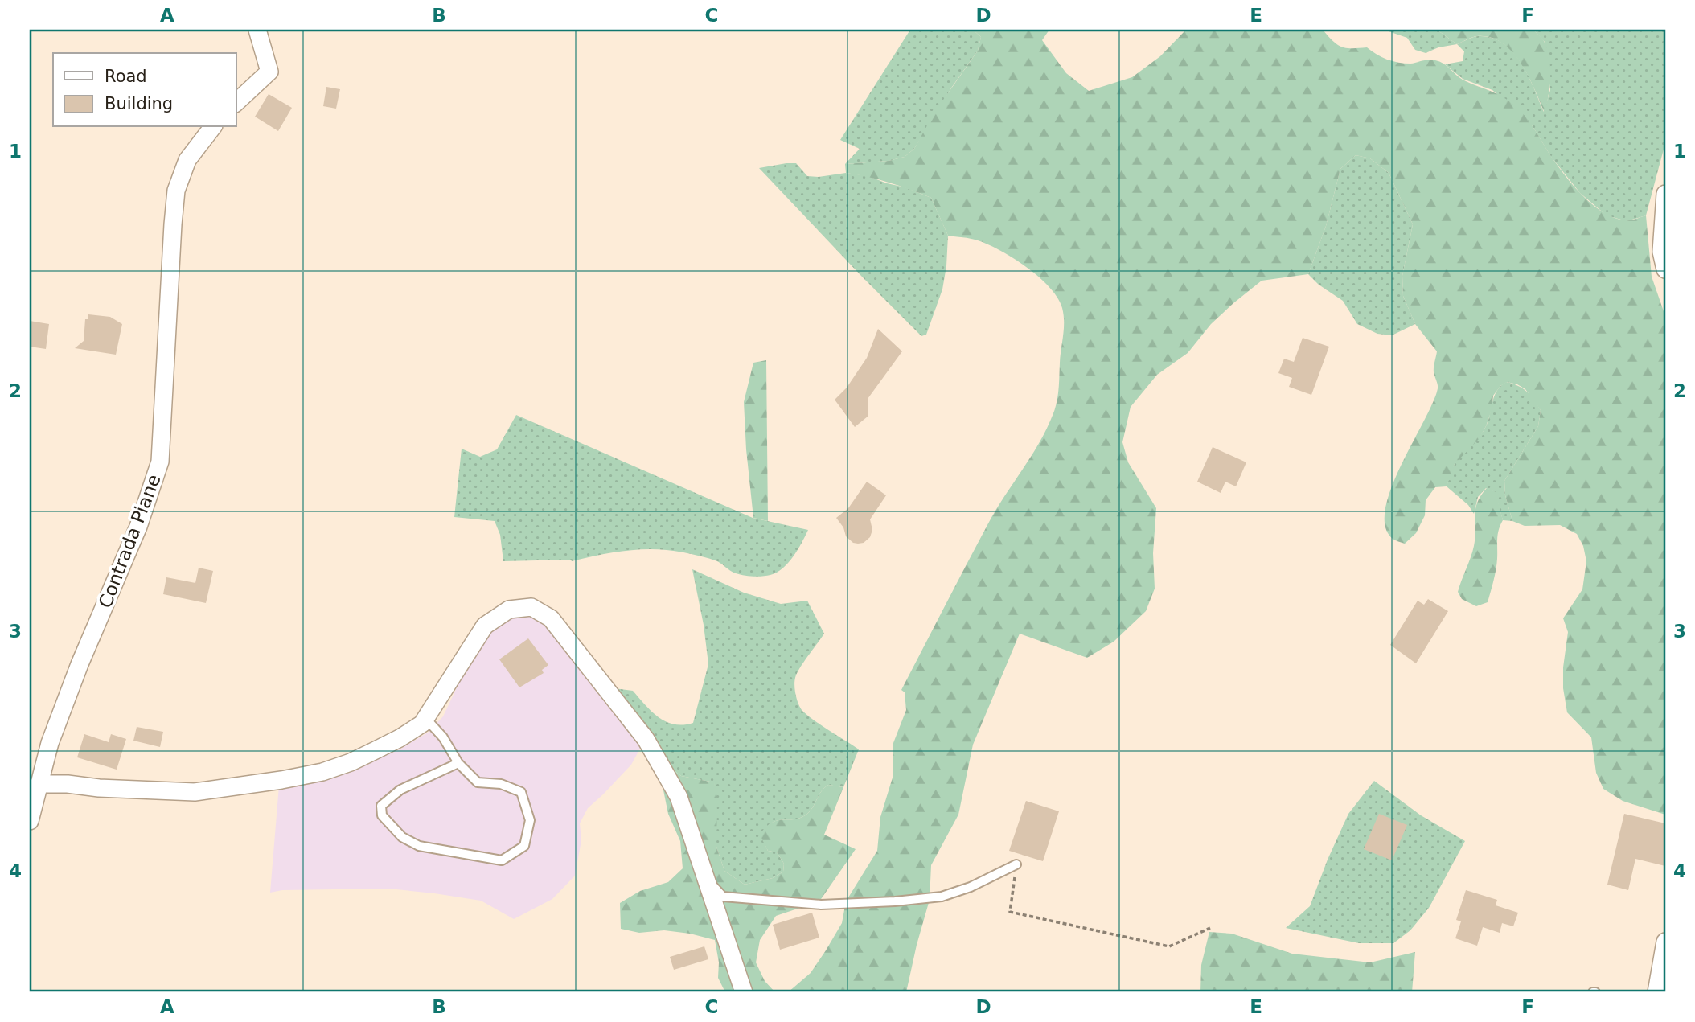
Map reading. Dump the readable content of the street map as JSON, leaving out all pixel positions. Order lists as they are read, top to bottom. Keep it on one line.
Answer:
{"streets":{"street":["Contrada Piane"]},"legend":["Road","Building"],"grid":{"columns":["A","B","C","D","E","F"],"rows":["1","2","3","4"]}}
